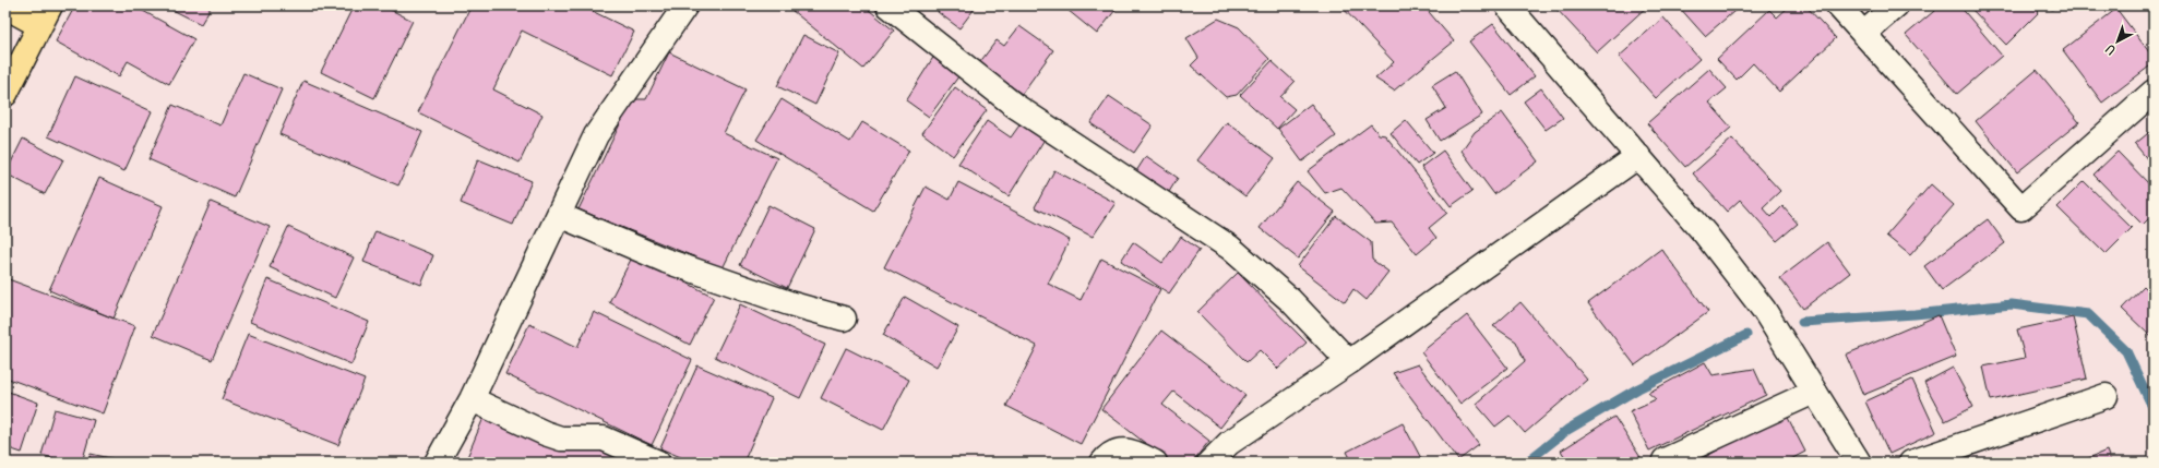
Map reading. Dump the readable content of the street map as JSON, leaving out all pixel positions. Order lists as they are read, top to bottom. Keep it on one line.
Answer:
{"north":"bottom left"}
